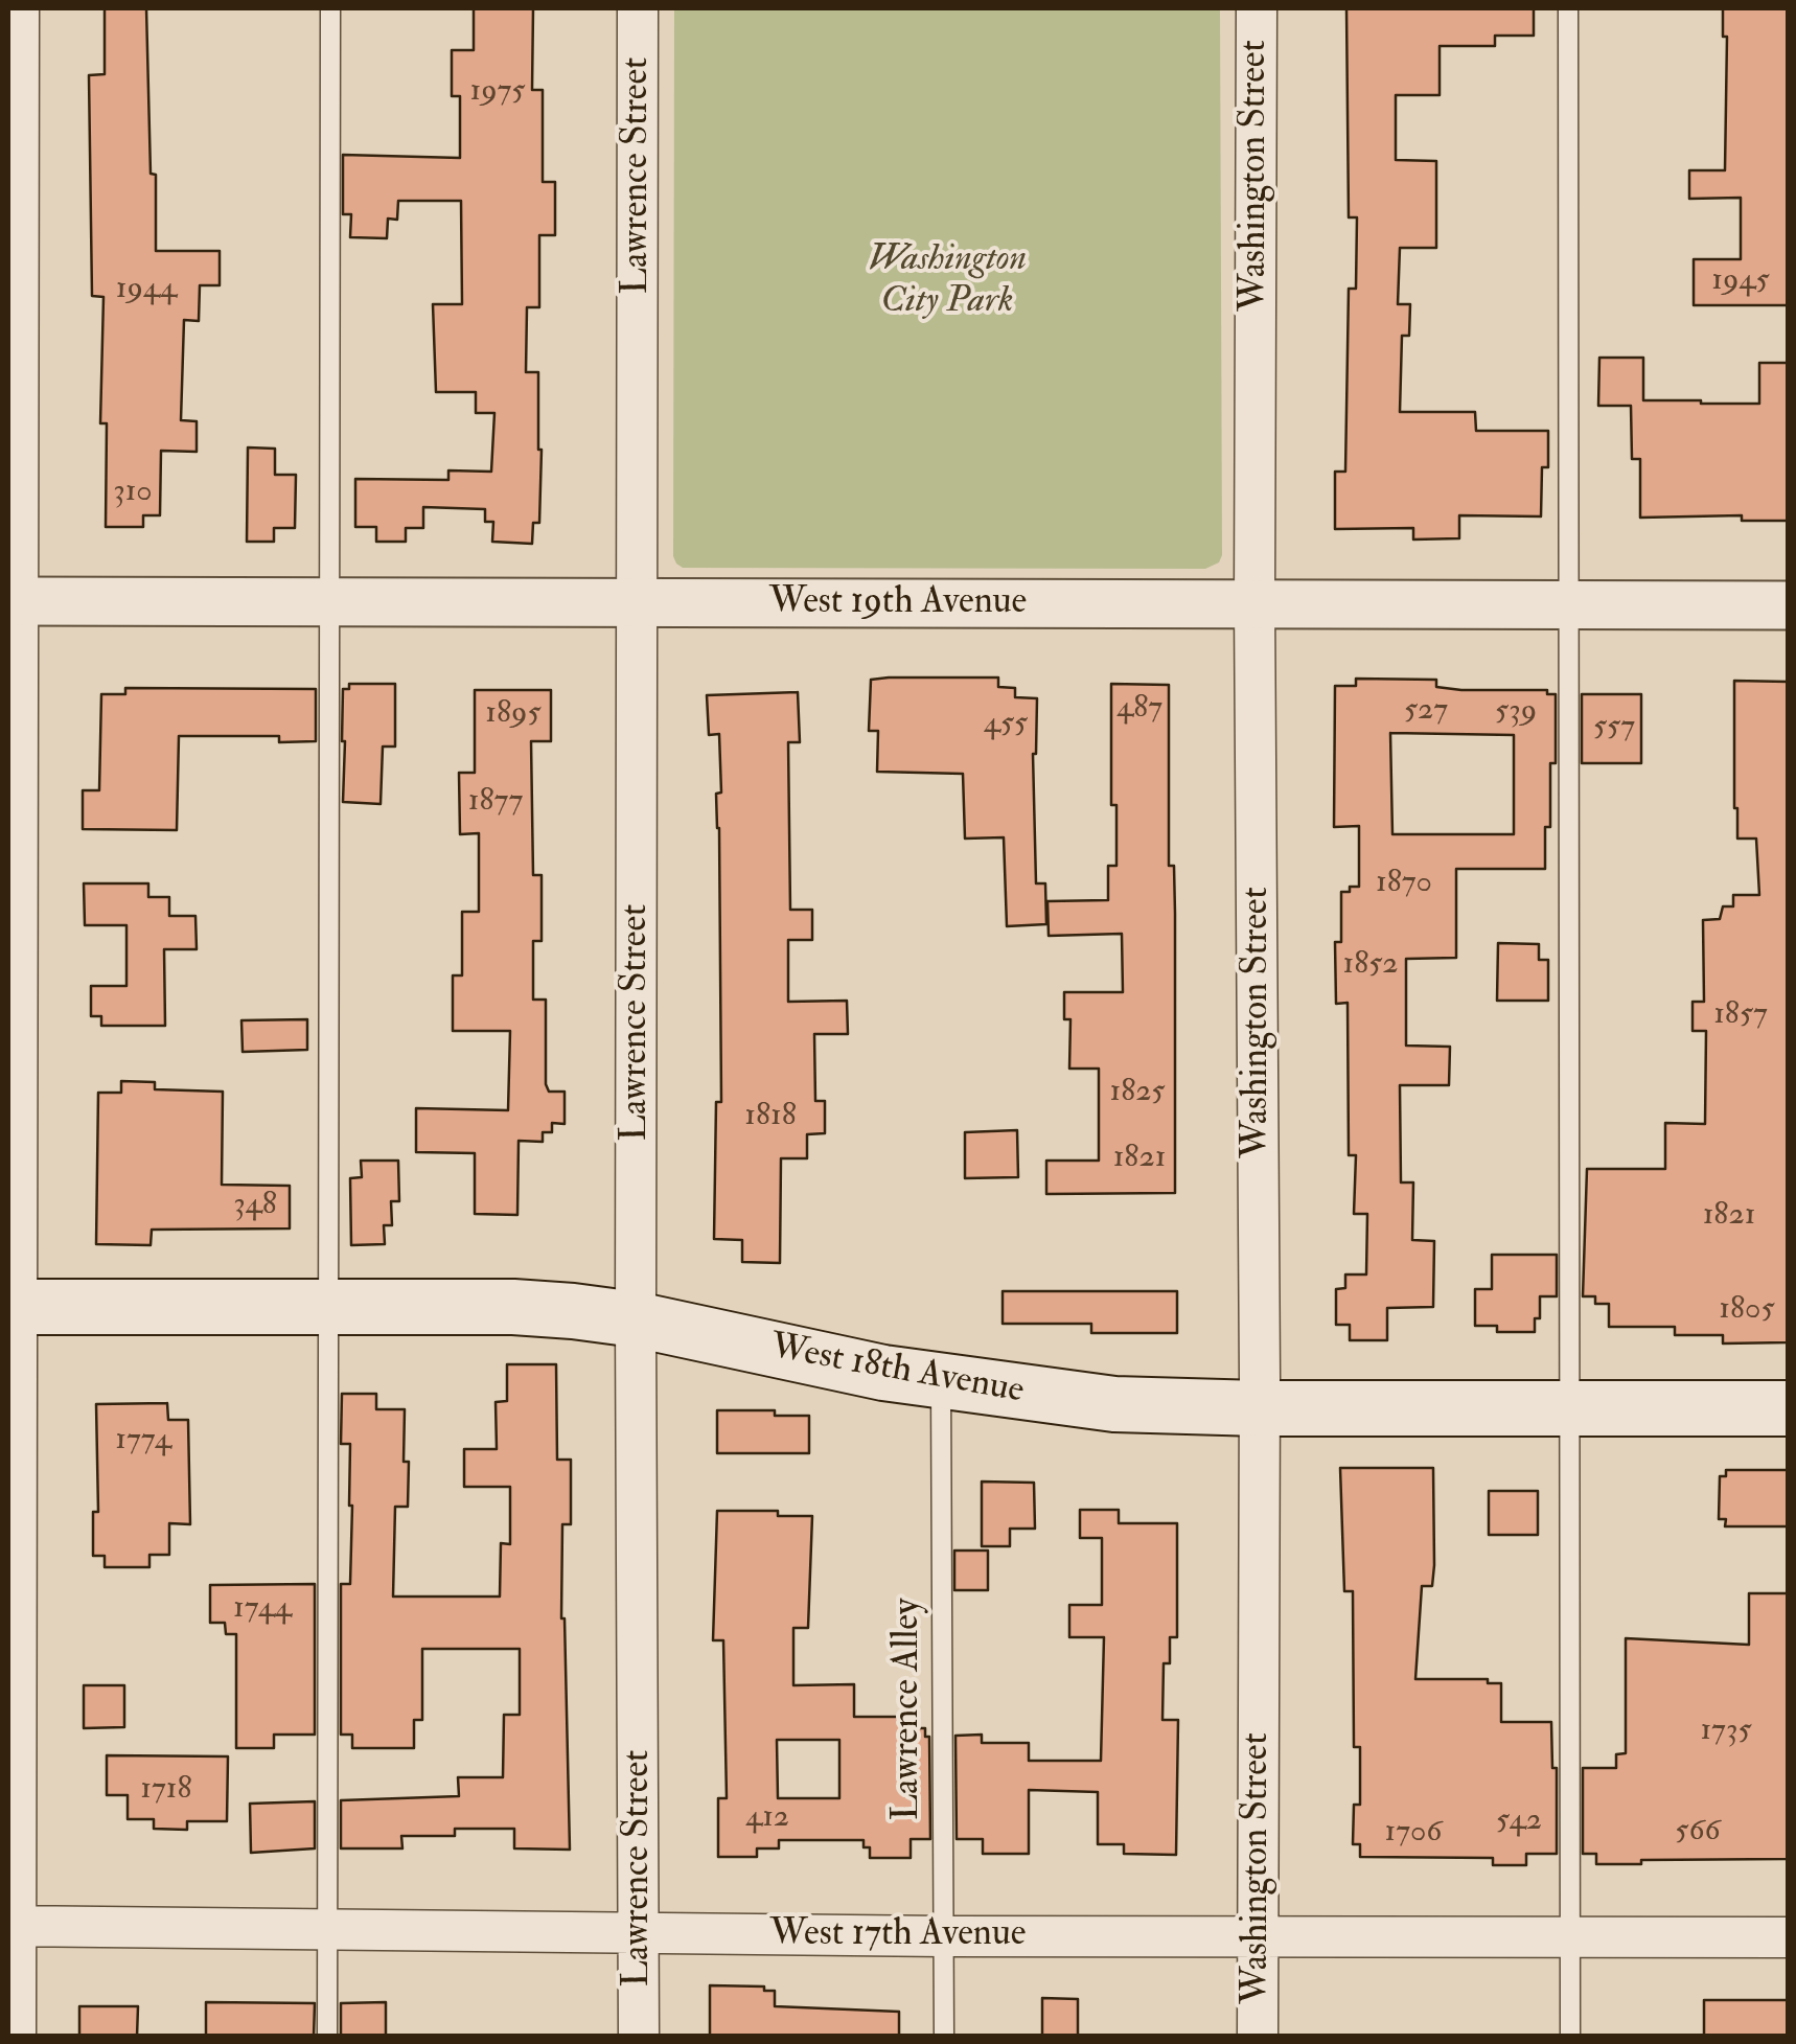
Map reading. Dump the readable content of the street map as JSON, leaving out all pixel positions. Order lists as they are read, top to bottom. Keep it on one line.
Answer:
{"streets":{"main road":["West 18th Avenue"],"street":["Lawrence Street","Washington Street","West 19th Avenue","West 17th Avenue"],"lane":["Lawrence Alley"]},"crossings":[["Lawrence Street","West 19th Avenue"],["Lawrence Street","West 18th Avenue"],["Lawrence Street","West 17th Avenue"],["Washington Street","West 19th Avenue"],["Washington Street","West 18th Avenue"],["Washington Street","West 17th Avenue"],["West 18th Avenue","Lawrence Alley"],["Lawrence Alley","West 17th Avenue"]],"parks":["Washington City Park"],"house_numbers":["1975","1945","1944","310","487","527","539","1895","455","557","1877","1870","1852","1857","1825","1818","1821","348","1821","1805","1774","1744","1735","1718","412","542","566","1706"]}
